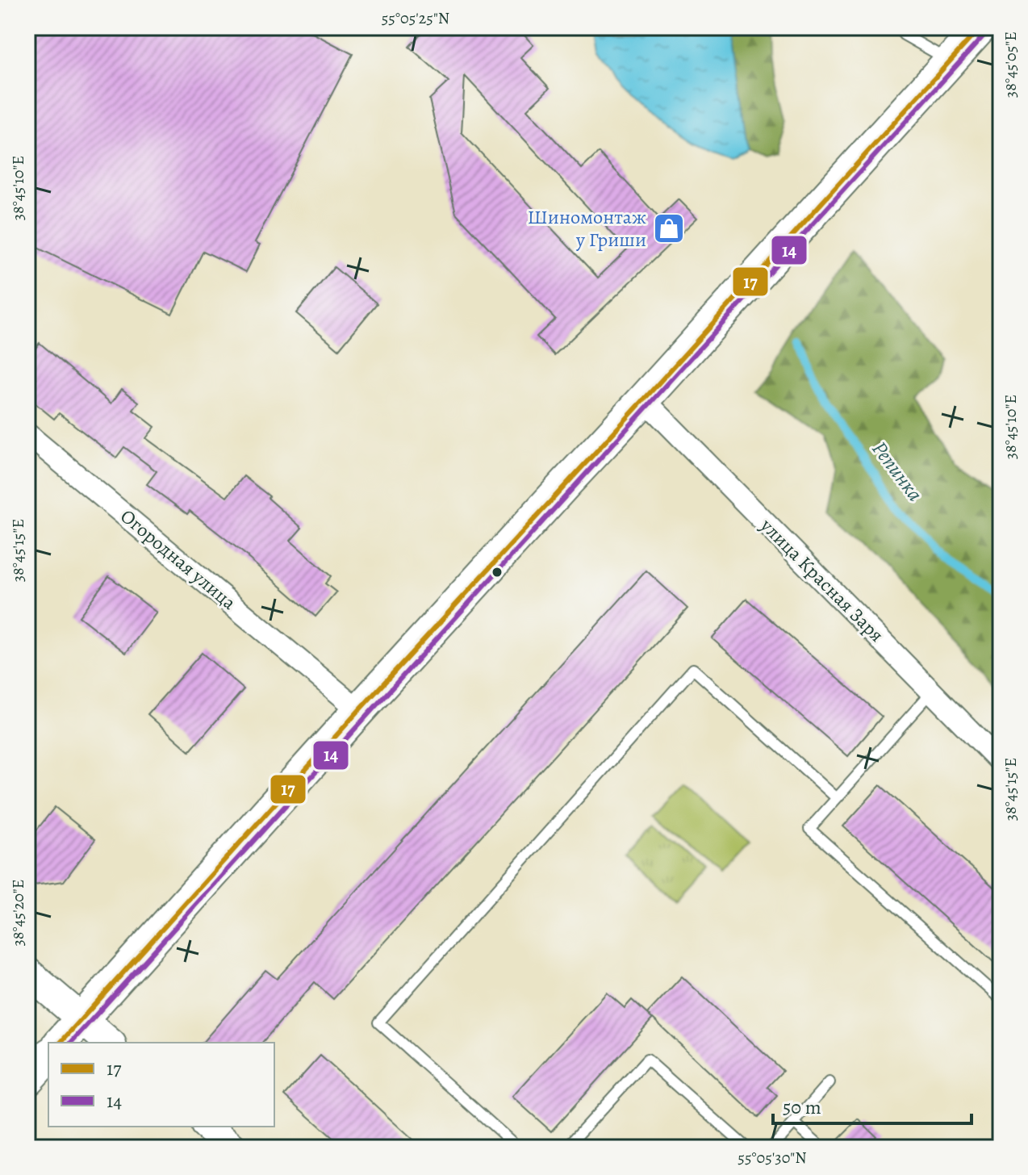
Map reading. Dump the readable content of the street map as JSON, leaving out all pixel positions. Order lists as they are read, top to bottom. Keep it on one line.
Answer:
{"streets":{"street":["Огородная улица","улица Красная Заря"]},"water":["Репинка"],"places":{"shop":["Шиномонтаж у Гриши"]},"lines":["transit line 17","transit line 14"],"legend":["17","14"],"scale_bar":"50 m","coordinates":["55°05'25\"N","38°45'05\"E","38°45'10\"E","38°45'15\"E","38°45'20\"E","55°05'30\"N"]}
